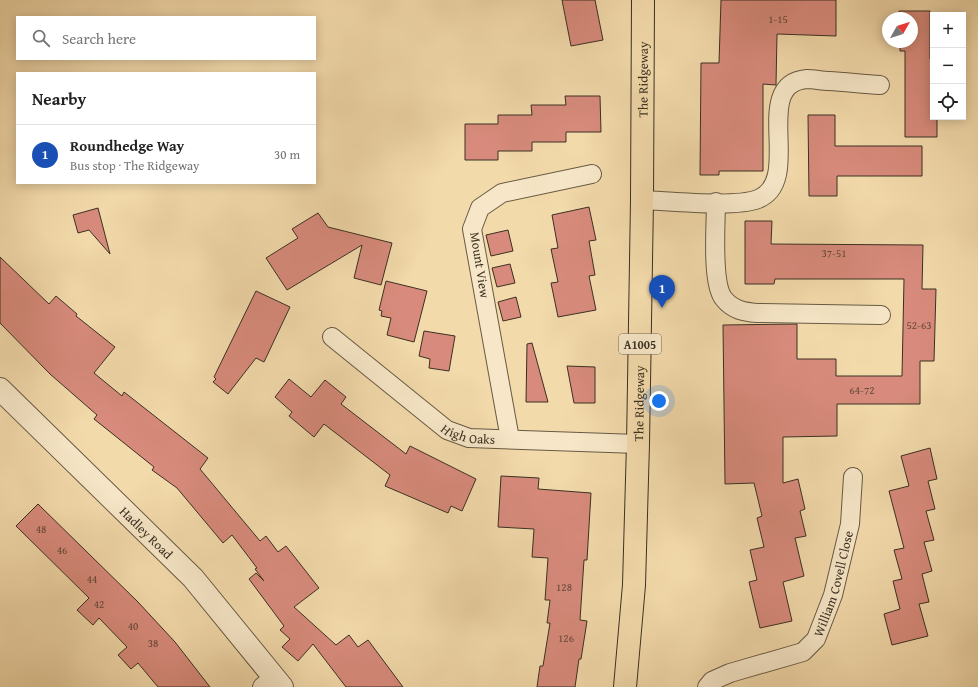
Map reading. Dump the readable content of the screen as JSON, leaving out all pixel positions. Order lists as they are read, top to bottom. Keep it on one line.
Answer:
{"streets":{"main road":["The Ridgeway","A1005"],"street":["Mount View","High Oaks","Hadley Road","William Covell Close"]},"crossings":[["The Ridgeway","High Oaks"],["Mount View","High Oaks"]],"house_numbers":["1-15","37-51","52-63","64-72","48","46","44","128","42","40","126","38"],"north":"top right","page":{"map_buttons":["+","−"],"search":"Search here","heading":"Nearby","list":[{"mark":"1","name":"Roundhedge Way","note":"Bus stop · The Ridgeway","value":"30 m"}],"pins":"1"}}
